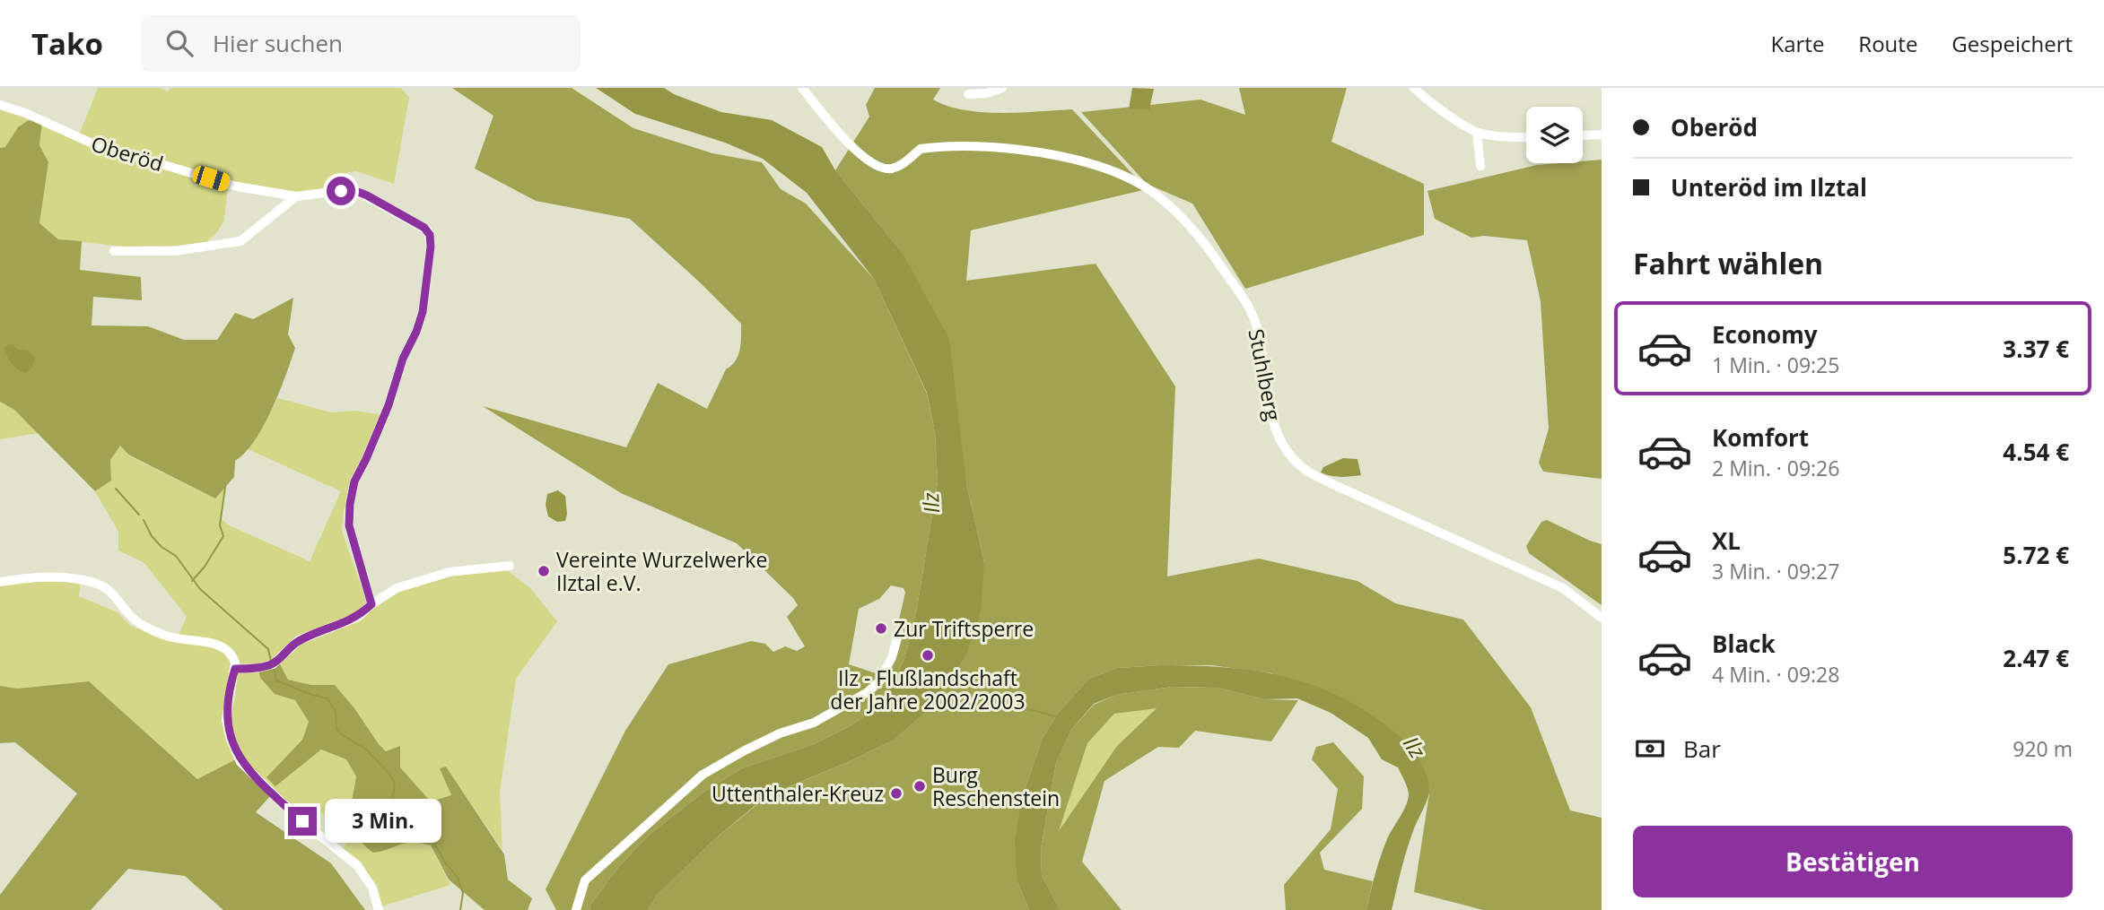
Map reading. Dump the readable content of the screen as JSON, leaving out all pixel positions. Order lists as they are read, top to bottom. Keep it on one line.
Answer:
{"streets":{"street":["Oberöd","Stuhlberg"]},"water":["Ilz"],"places":["Vereinte Wurzelwerke Ilztal e.V.","Zur Triftsperre","Ilz - Flußlandschaft der Jahre 2002/2003","Burg Reschenstein","Uttenthaler-Kreuz"],"page":{"header":"Tako","search":"Hier suchen","nav":["Karte","Route","Gespeichert"],"banner":["Oberöd","Unteröd im Ilztal"],"heading":"Fahrt wählen","list":[{"name":"Economy","note":"1 Min. · 09:25","value":"3.37 €"},{"name":"Komfort","note":"2 Min. · 09:26","value":"4.54 €"},{"name":"XL","note":"3 Min. · 09:27","value":"5.72 €"},{"name":"Black","note":"4 Min. · 09:28","value":"2.47 €"}],"pay":["Bar","920 m"],"bubble":"3 Min.","buttons":"Bestätigen"}}
